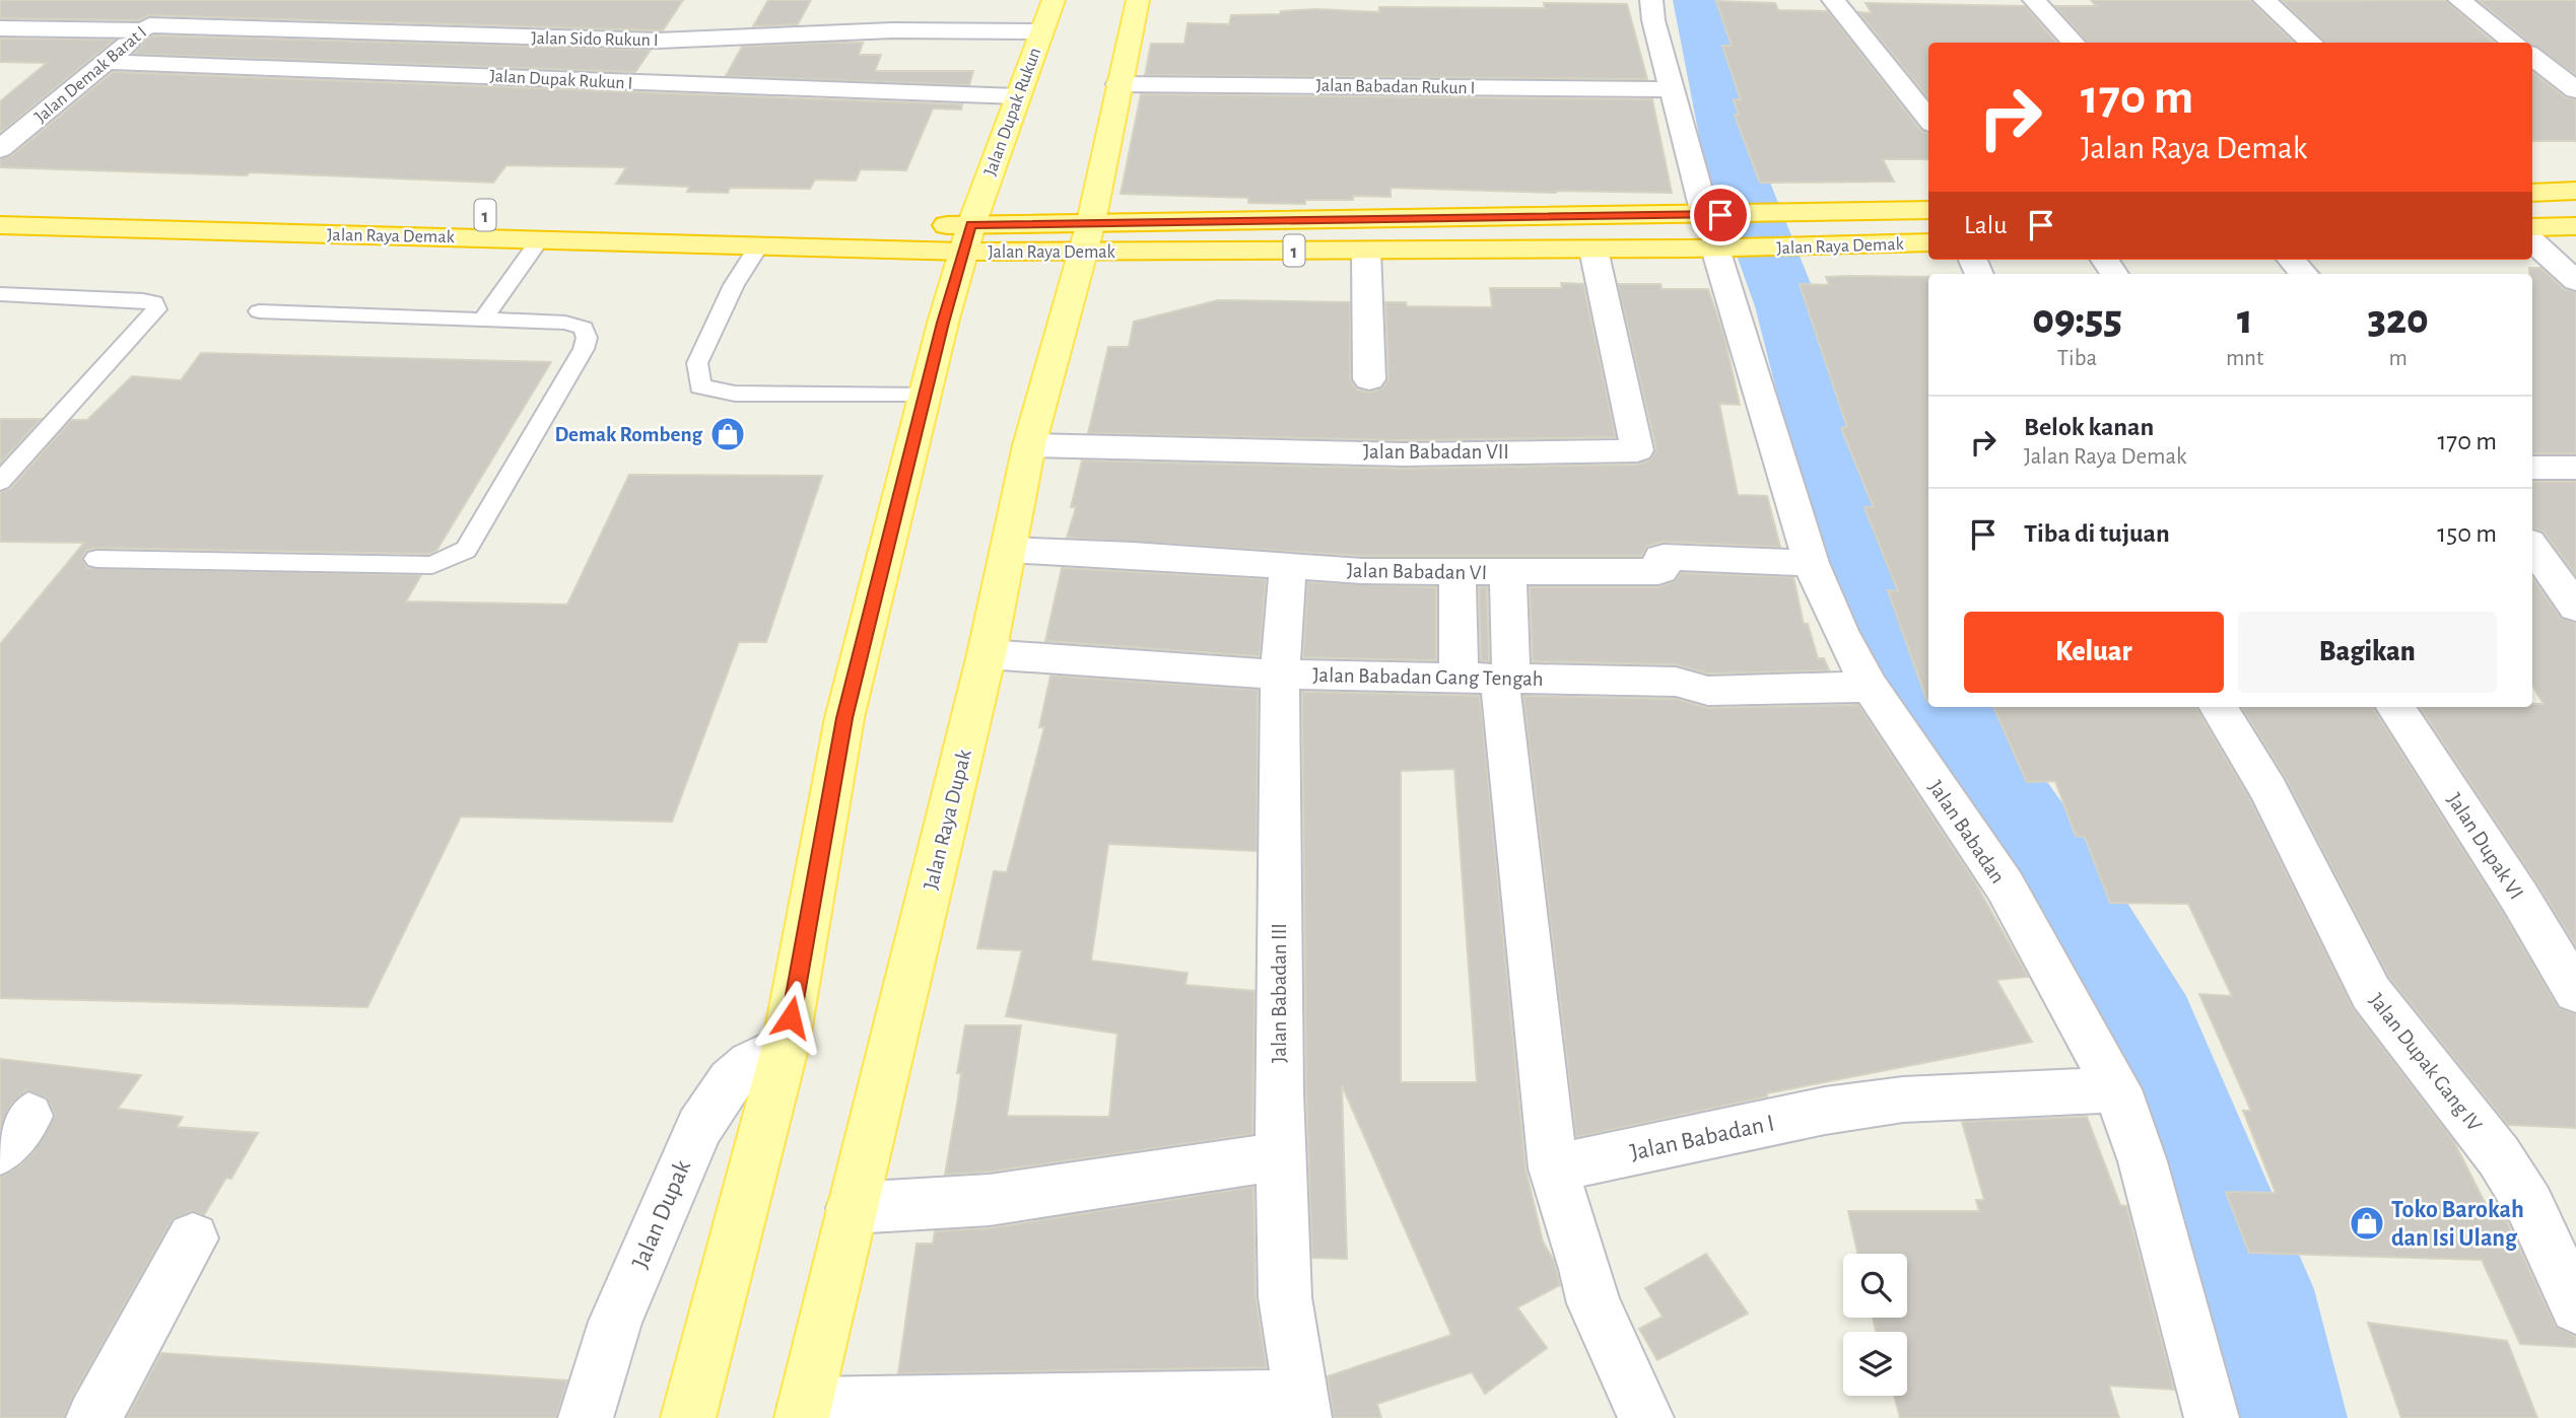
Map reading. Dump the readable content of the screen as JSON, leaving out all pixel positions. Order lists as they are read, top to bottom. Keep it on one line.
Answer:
{"streets":{"highway":["1","Jalan Raya Demak"],"main road":["Jalan Dupak Rukun","Jalan Raya Dupak"],"street":["Jalan Sido Rukun I","Jalan Demak Barat I","Jalan Dupak Rukun I","Jalan Babadan Rukun I","Jalan Babadan VII","Jalan Babadan VI","Jalan Babadan Gang Tengah","Jalan Babadan","Jalan Dupak VI","Jalan Babadan III","Jalan Dupak Gang IV","Jalan Babadan I","Jalan Dupak"]},"crossings":[["Jalan Sido Rukun I","Jalan Demak Barat I"],["Jalan Sido Rukun I","Jalan Dupak Rukun"],["Jalan Demak Barat I","Jalan Dupak Rukun I"],["Jalan Dupak Rukun I","Jalan Dupak Rukun"],["Jalan Babadan Rukun I","Jalan Babadan"],["Jalan Dupak Rukun","Jalan Raya Demak"],["Jalan Raya Demak","Jalan Babadan VII"],["Jalan Raya Demak","Jalan Raya Dupak"],["Jalan Raya Demak","Jalan Babadan"],["Jalan Babadan VII","Jalan Raya Dupak"],["Jalan Babadan VI","Jalan Raya Dupak"],["Jalan Babadan VI","Jalan Babadan"],["Jalan Babadan VI","Jalan Babadan III"],["Jalan Babadan Gang Tengah","Jalan Raya Dupak"],["Jalan Babadan Gang Tengah","Jalan Babadan"],["Jalan Babadan Gang Tengah","Jalan Babadan III"],["Jalan Babadan","Jalan Babadan I"]],"places":{"shop":["Demak Rombeng","Toko Barokah dan Isi Ulang"]},"page":{"turn":["170 m","Jalan Raya Demak"],"then":"Lalu","eta":["09:55","Tiba","1","mnt","320","m"],"list":[{"name":"Belok kanan","note":"Jalan Raya Demak","value":"170 m"},{"name":"Tiba di tujuan","value":"150 m"}],"buttons":["Keluar","Bagikan"]}}
